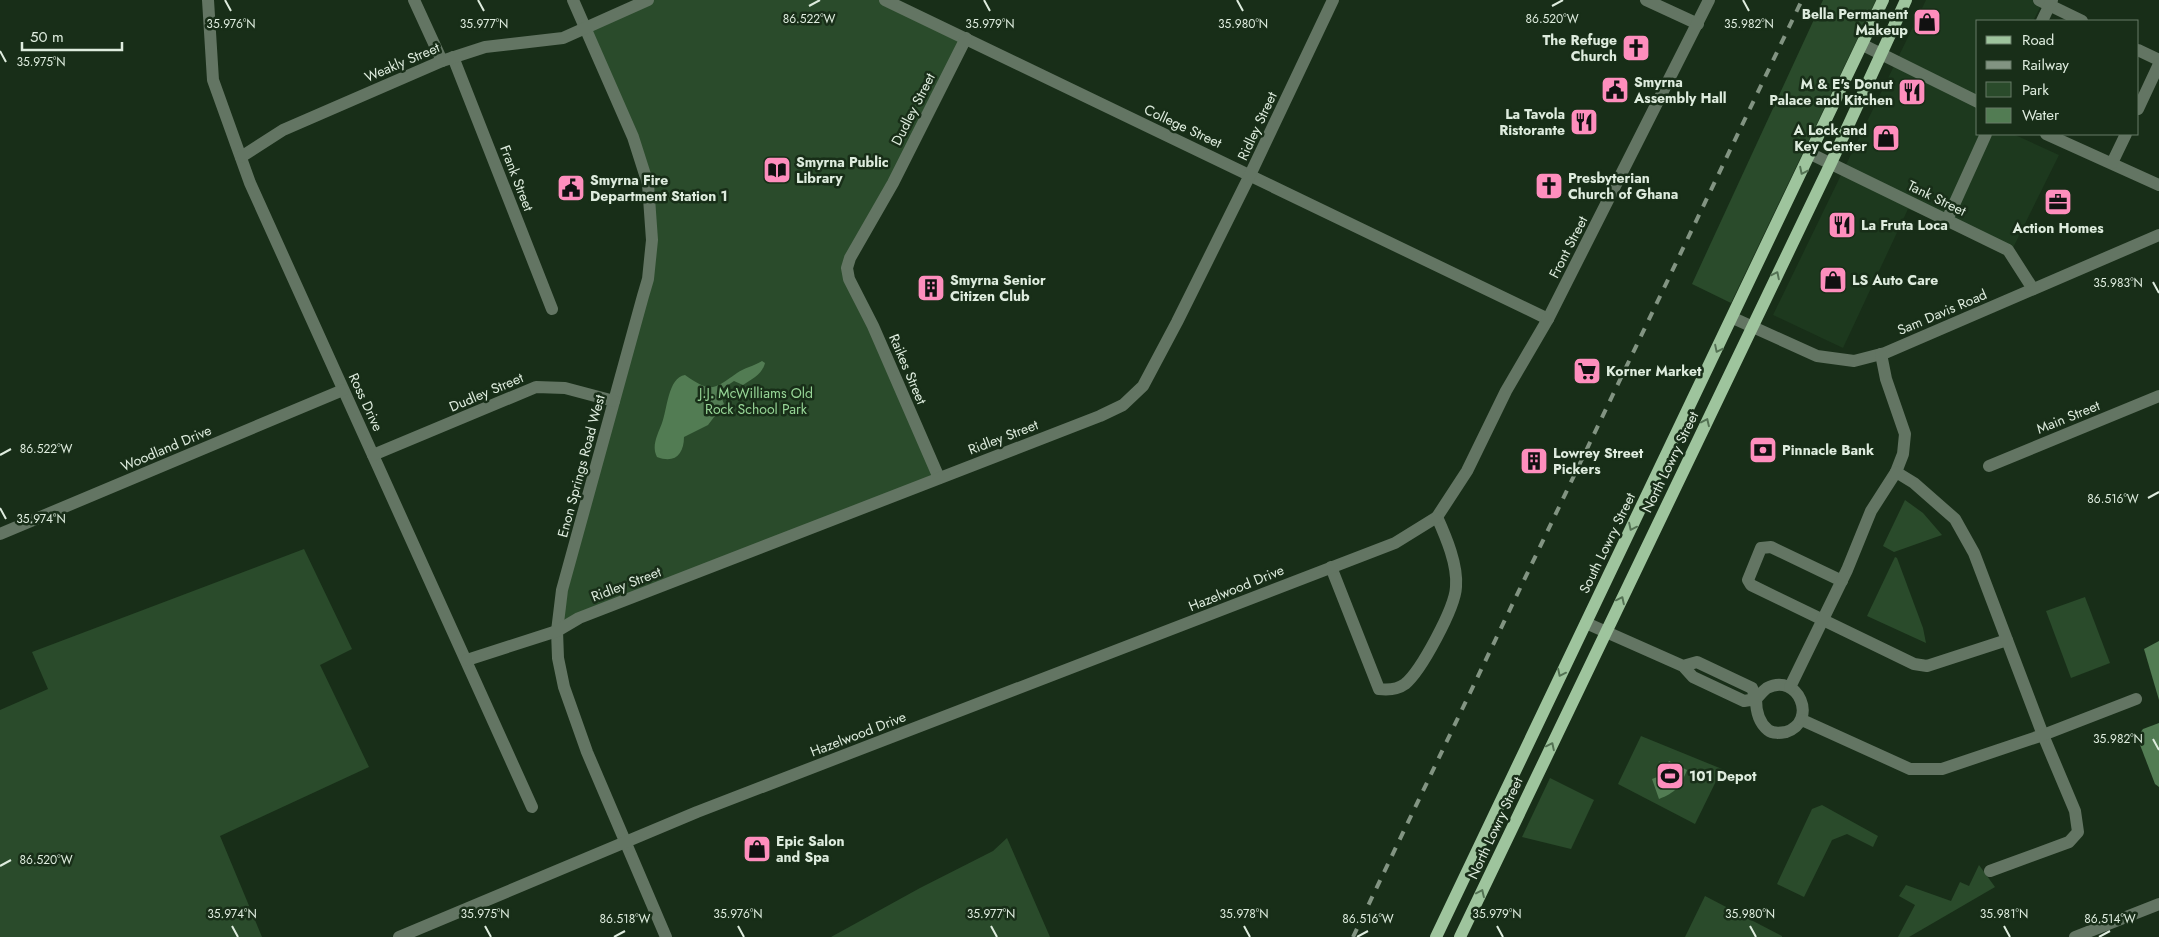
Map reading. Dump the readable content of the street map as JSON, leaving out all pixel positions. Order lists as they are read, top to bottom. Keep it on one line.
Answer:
{"streets":{"main road":["North Lowry Street","South Lowry Street"],"street":["Weakly Street","Dudley Street","College Street","Ridley Street","Frank Street","Tank Street","Front Street","Sam Davis Road","Raikes Street","Ross Drive","Main Street","Woodland Drive","Enon Springs Road West","Hazelwood Drive"]},"crossings":[["Weakly Street","Frank Street"],["Weakly Street","Ross Drive"],["Weakly Street","Enon Springs Road West"],["Dudley Street","College Street"],["Dudley Street","Raikes Street"],["Dudley Street","Ross Drive"],["Dudley Street","Enon Springs Road West"],["College Street","Ridley Street"],["College Street","Front Street"],["College Street","Hazelwood Drive"],["Ridley Street","Raikes Street"],["Ridley Street","Ross Drive"],["Ridley Street","Enon Springs Road West"],["Tank Street","Sam Davis Road"],["Tank Street","North Lowry Street"],["Tank Street","South Lowry Street"],["Front Street","Hazelwood Drive"],["Sam Davis Road","North Lowry Street"],["Sam Davis Road","South Lowry Street"],["Ross Drive","Woodland Drive"],["Enon Springs Road West","Hazelwood Drive"]],"one_way":["North Lowry Street","South Lowry Street"],"parks":["J.J. McWilliams Old Rock School Park"],"places":{"shop":["Bella Permanent Makeup","A Lock and Key Center","LS Auto Care","Epic Salon and Spa"],"church":["The Refuge Church","Presbyterian Church of Ghana"],"public building":["Smyrna Assembly Hall","Smyrna Fire Department Station 1"],"restaurant":["M & E's Donut Palace and Kitchen","La Tavola Ristorante","La Fruta Loca"],"library":["Smyrna Public Library"],"office":["Action Homes"],"building":["Smyrna Senior Citizen Club","Lowrey Street Pickers"],"supermarket":["Korner Market"],"bank":["Pinnacle Bank"],"sports":["101 Depot"]},"legend":["Road","Railway","Park","Water"],"scale_bar":"50 m","coordinates":["86.522°W","86.520°W","35.976°N","35.977°N","35.979°N","35.980°N","35.982°N","35.975°N","35.983°N","86.516°W","35.974°N","35.978°N","35.981°N","86.518°W","86.514°W"]}
